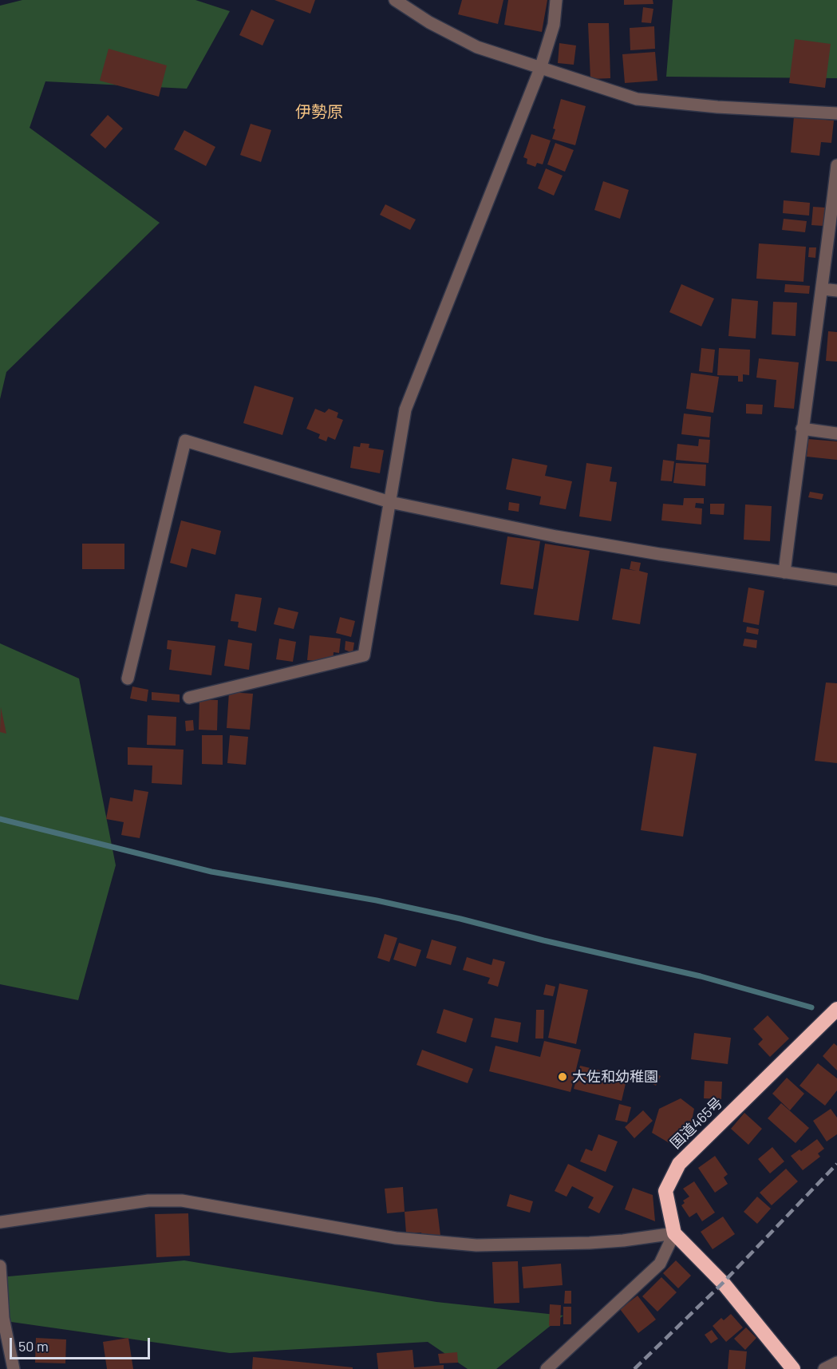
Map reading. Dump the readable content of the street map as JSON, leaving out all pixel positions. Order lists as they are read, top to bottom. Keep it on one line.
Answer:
{"streets":{"highway":["国道465号"]},"districts":["伊勢原"],"places":["大佐和幼稚園"],"scale_bar":"50 m"}
